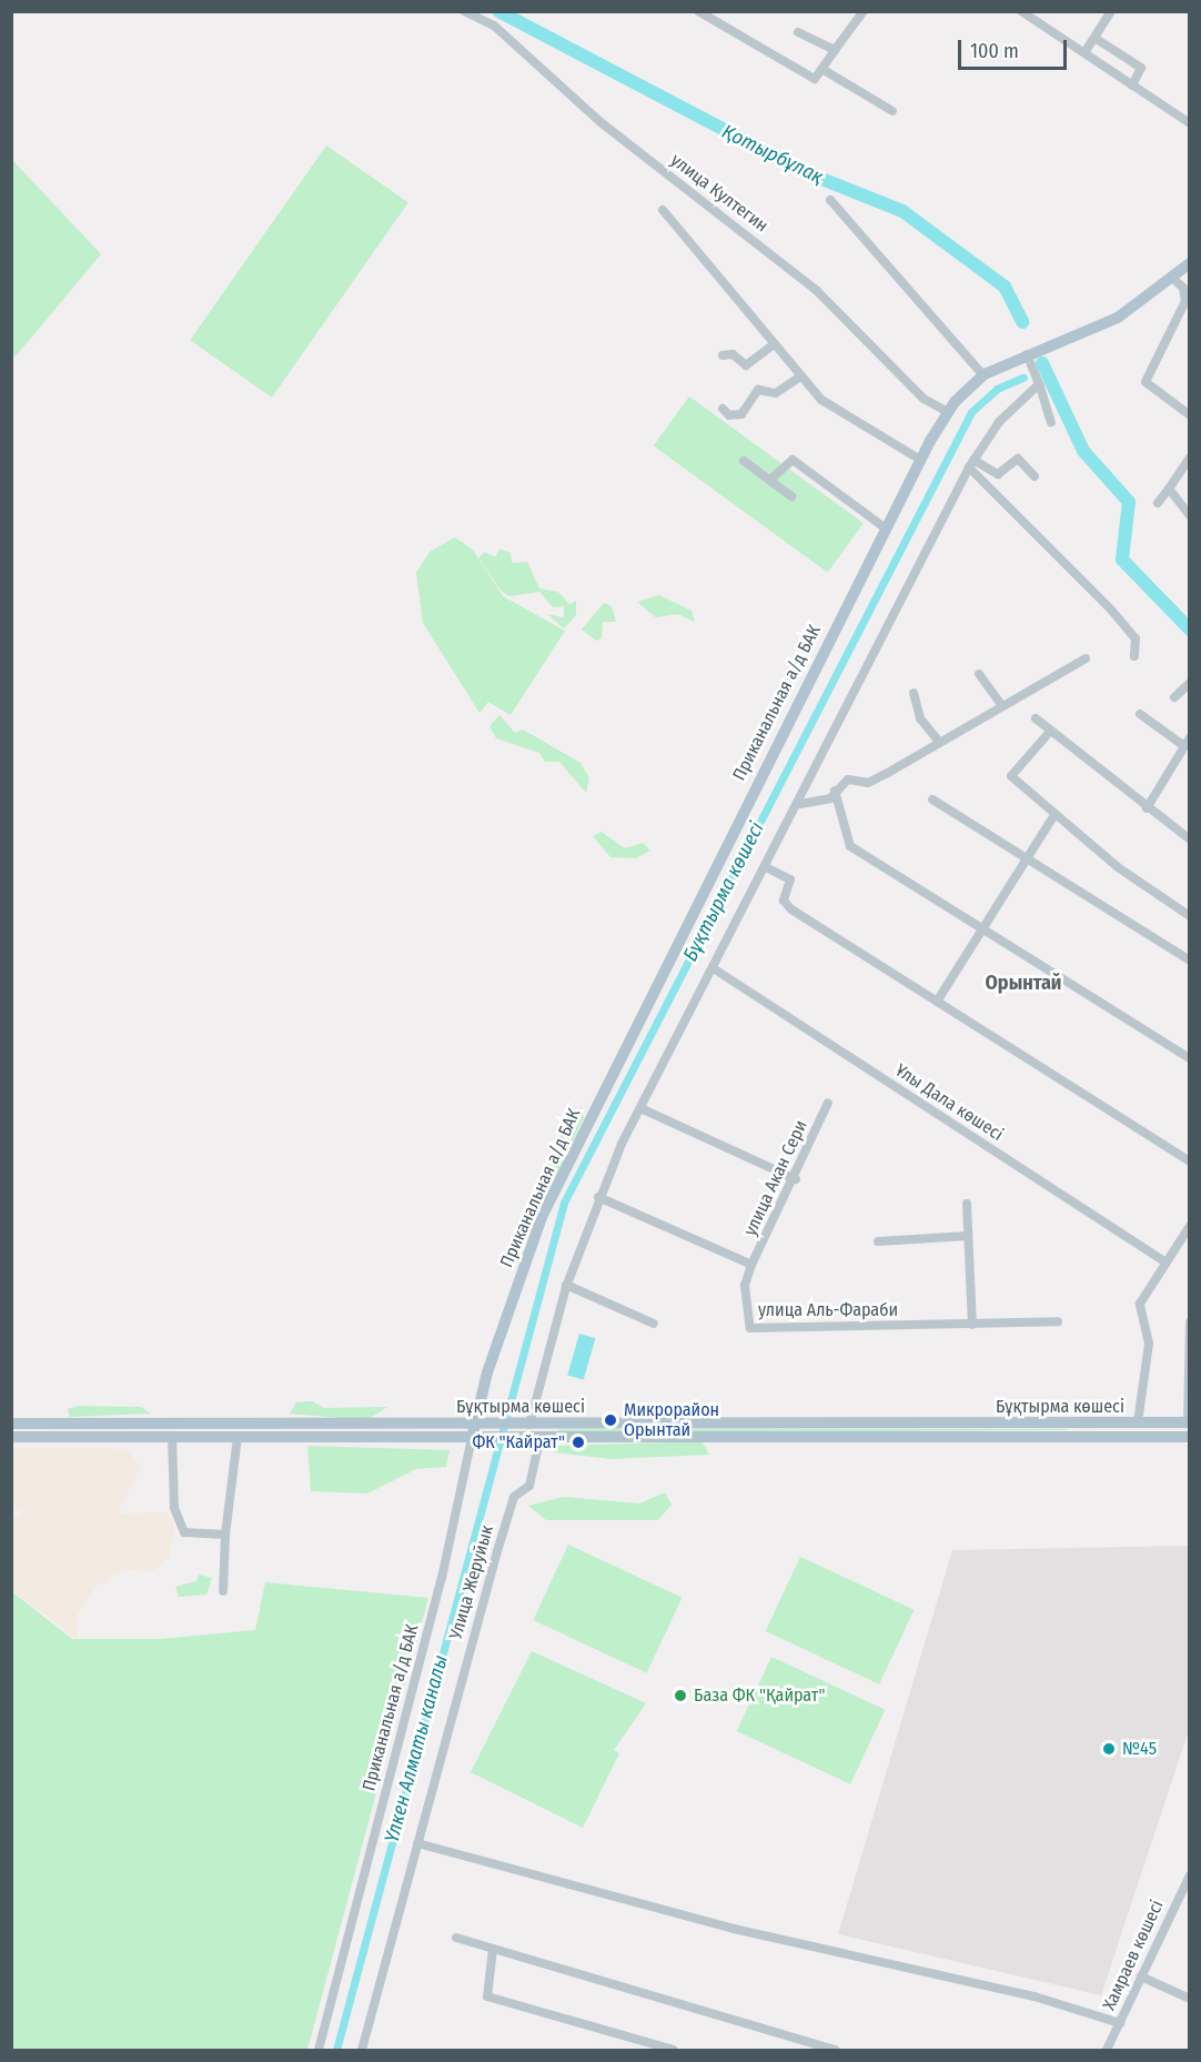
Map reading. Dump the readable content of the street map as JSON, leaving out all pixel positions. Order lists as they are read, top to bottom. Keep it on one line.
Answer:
{"streets":{"main road":["Приканальная а/д БАК","Бұқтырма көшесі"],"street":["улица Култегин","Ұлы Дала көшесі","улица Акан Сери","улица Аль-Фараби","Улица Жеруйык","Хамраев көшесі"]},"crossings":[["улица Култегин","Приканальная а/д БАК"],["Приканальная а/д БАК","Бұқтырма көшесі"],["улица Акан Сери","улица Аль-Фараби"],["Бұқтырма көшесі","Улица Жеруйык"]],"districts":["Орынтай"],"water":["Қотырбұлақ","Бұқтырма көшесі","Үлкен Алматы каналы"],"places":["Микрорайон Орынтай","ФК \"Кайрат\"","База ФК \"Қайрат\"","№45"],"scale_bar":"100 m"}
